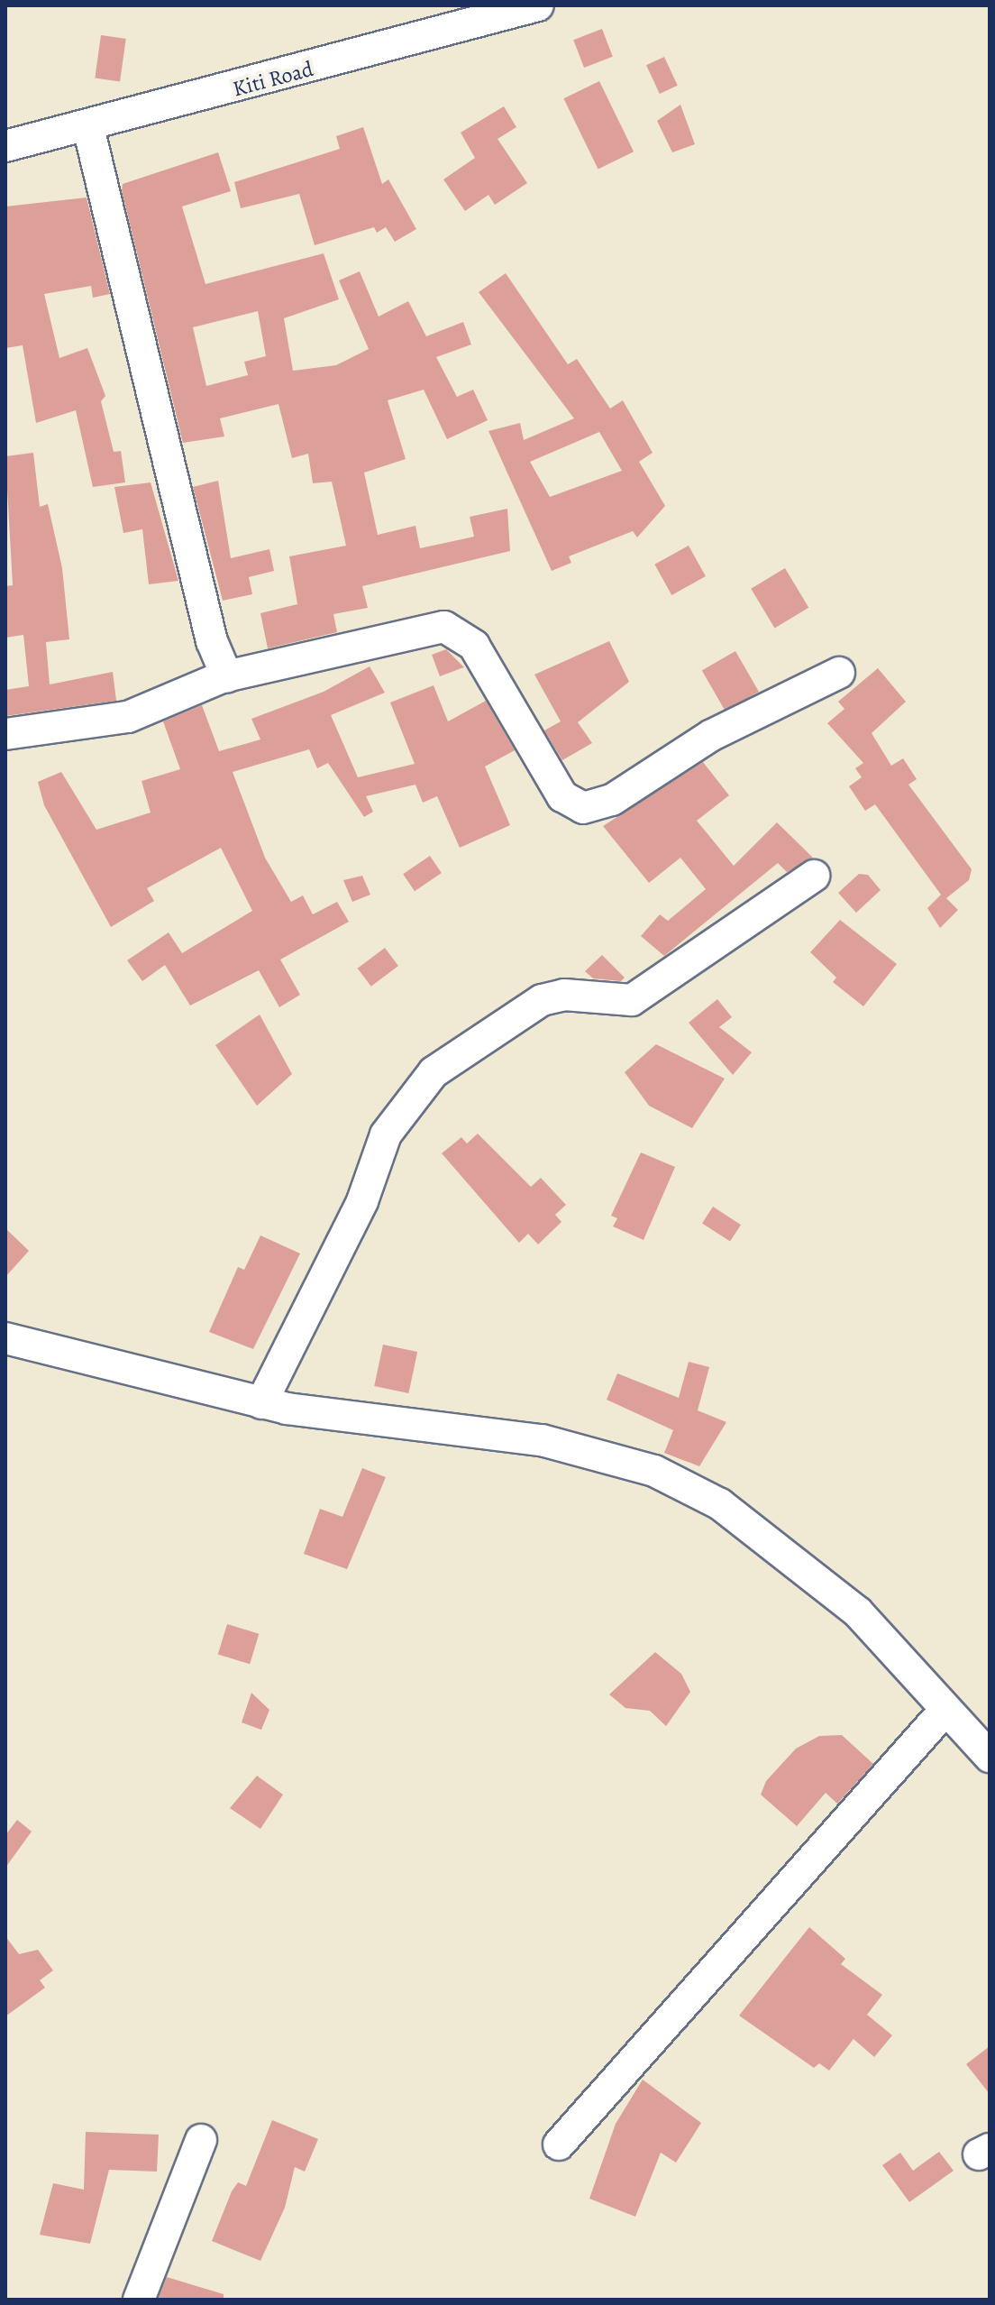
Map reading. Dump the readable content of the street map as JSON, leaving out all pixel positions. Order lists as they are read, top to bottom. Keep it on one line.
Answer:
{"streets":{"street":["Kiti Road"]}}
